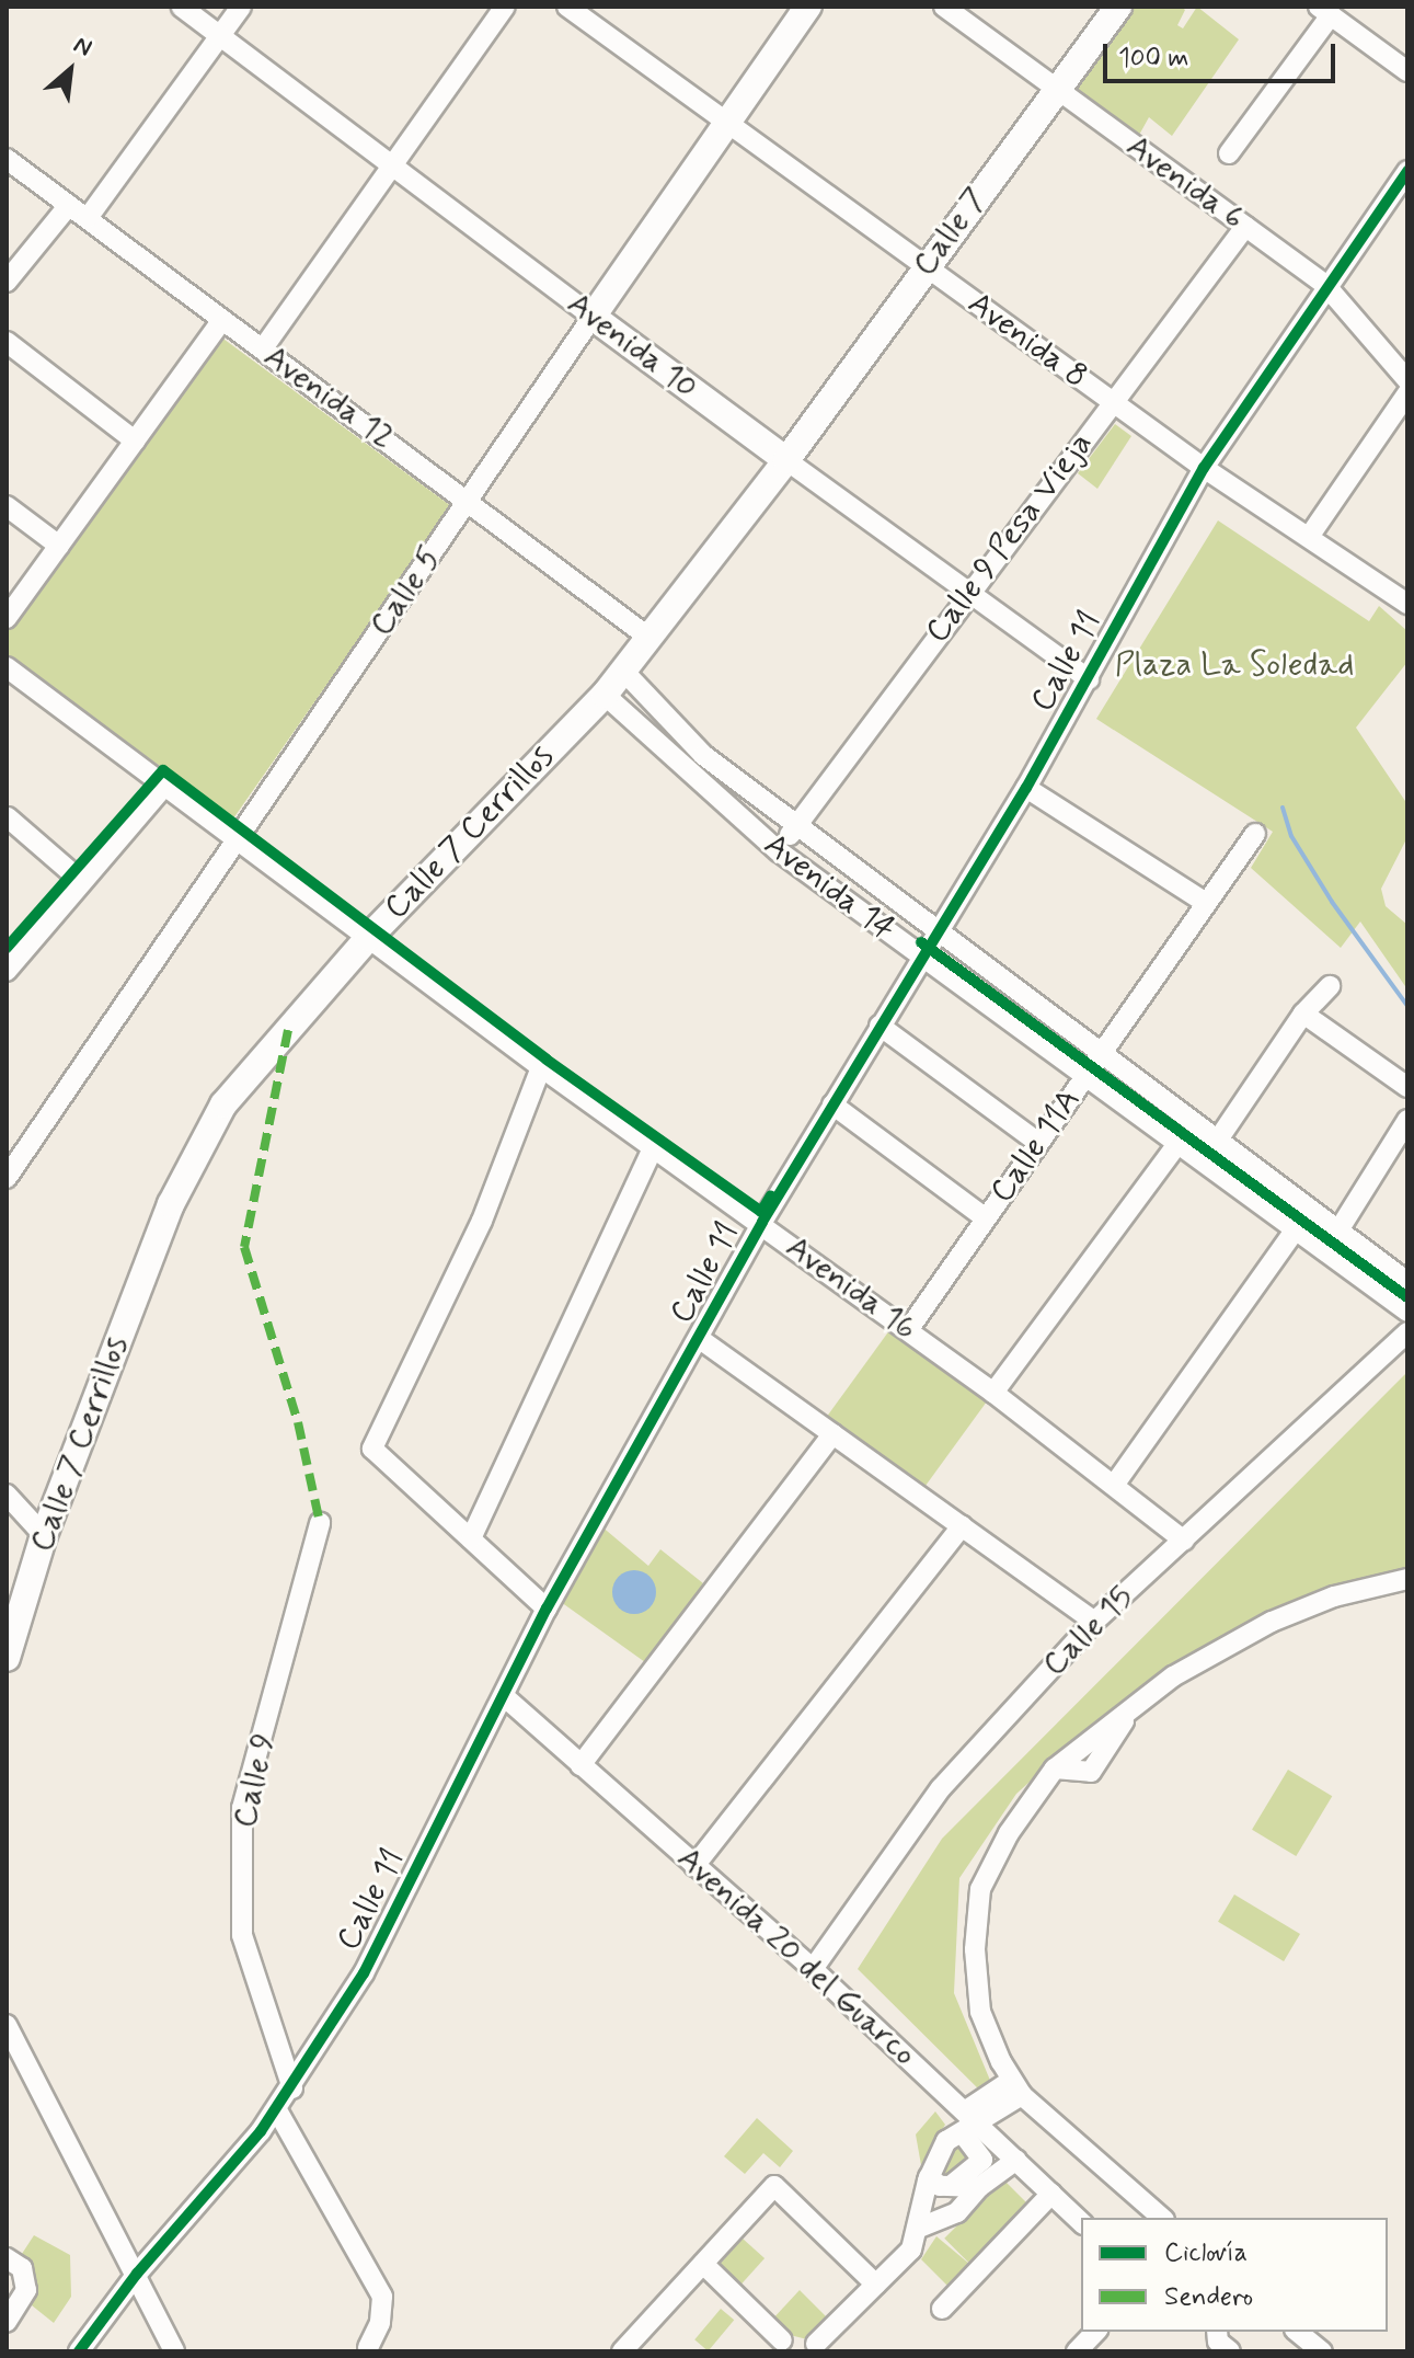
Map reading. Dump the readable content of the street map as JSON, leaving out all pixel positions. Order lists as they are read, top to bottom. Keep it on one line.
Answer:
{"streets":{"main road":["Calle 7","Avenida 10","Calle 5","Calle 7 Cerrillos"],"street":["Avenida 6","Avenida 8","Avenida 12","Calle 9 Pesa Vieja","Calle 11","Avenida 14","Calle 11A","Avenida 16","Calle 15","Calle 9","Avenida 20 del Guarco"]},"crossings":[["Avenida 6","Calle 7"],["Avenida 6","Calle 9 Pesa Vieja"],["Avenida 6","Calle 11"],["Calle 7","Avenida 8"],["Calle 7","Avenida 10"],["Calle 7","Calle 7 Cerrillos"],["Avenida 8","Calle 9 Pesa Vieja"],["Avenida 8","Calle 5"],["Avenida 8","Calle 11"],["Avenida 10","Calle 9 Pesa Vieja"],["Avenida 10","Calle 5"],["Avenida 10","Calle 11"],["Avenida 10","Calle 7 Cerrillos"],["Avenida 12","Calle 5"],["Avenida 12","Calle 7 Cerrillos"],["Calle 9 Pesa Vieja","Avenida 14"],["Calle 5","Avenida 16"],["Calle 11","Avenida 14"],["Calle 11","Avenida 16"],["Calle 11","Calle 9"],["Calle 11","Avenida 20 del Guarco"],["Calle 7 Cerrillos","Avenida 14"],["Calle 7 Cerrillos","Avenida 16"],["Avenida 14","Calle 11A"],["Calle 11A","Avenida 16"],["Avenida 16","Calle 15"],["Calle 15","Avenida 20 del Guarco"]],"parks":["Plaza La Soledad"],"legend":["Ciclovía","Sendero"],"scale_bar":"100 m","north":"top right"}
